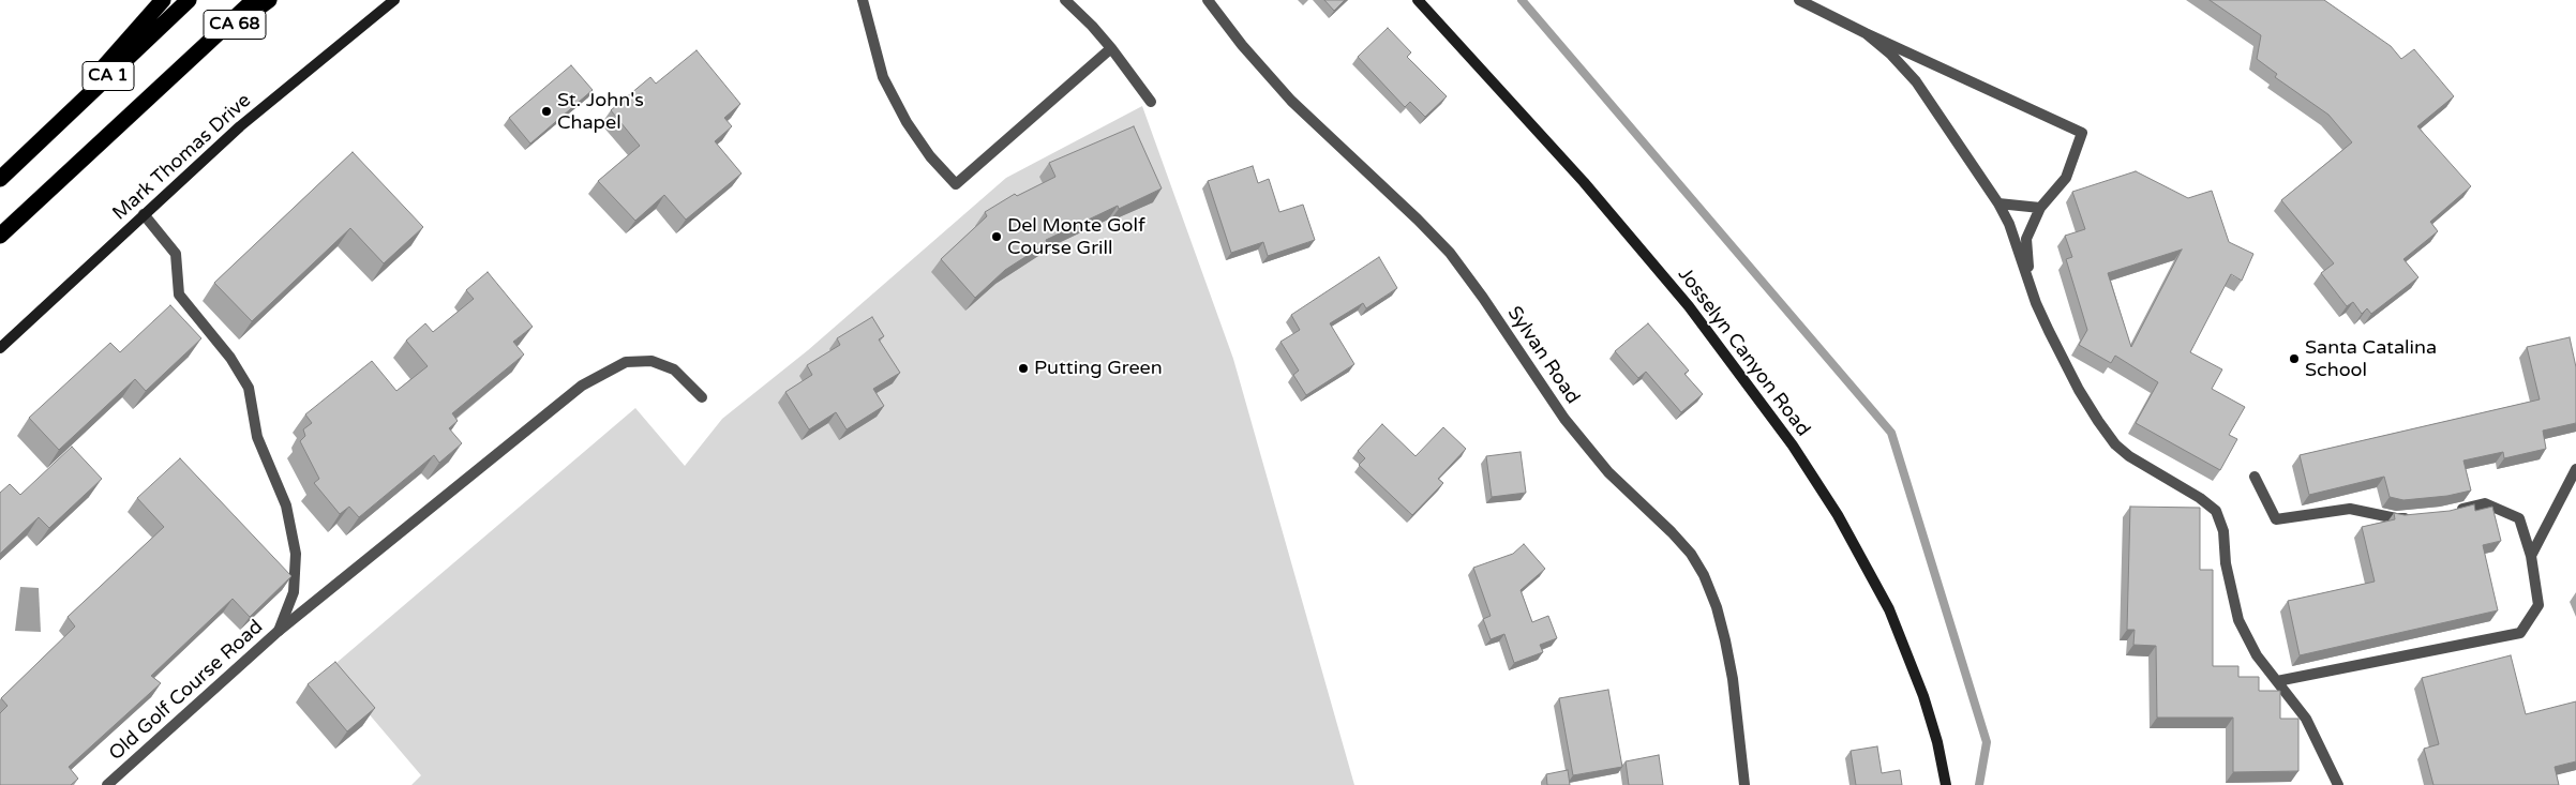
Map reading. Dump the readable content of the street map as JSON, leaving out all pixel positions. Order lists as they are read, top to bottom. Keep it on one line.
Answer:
{"streets":{"highway":["CA 68","CA 1"],"street":["Mark Thomas Drive","Josselyn Canyon Road","Sylvan Road","Old Golf Course Road"]},"crossings":[["CA 68","CA 1"],["Mark Thomas Drive","Old Golf Course Road"]],"places":["St. John's Chapel","Del Monte Golf Course Grill","Santa Catalina School","Putting Green"]}
